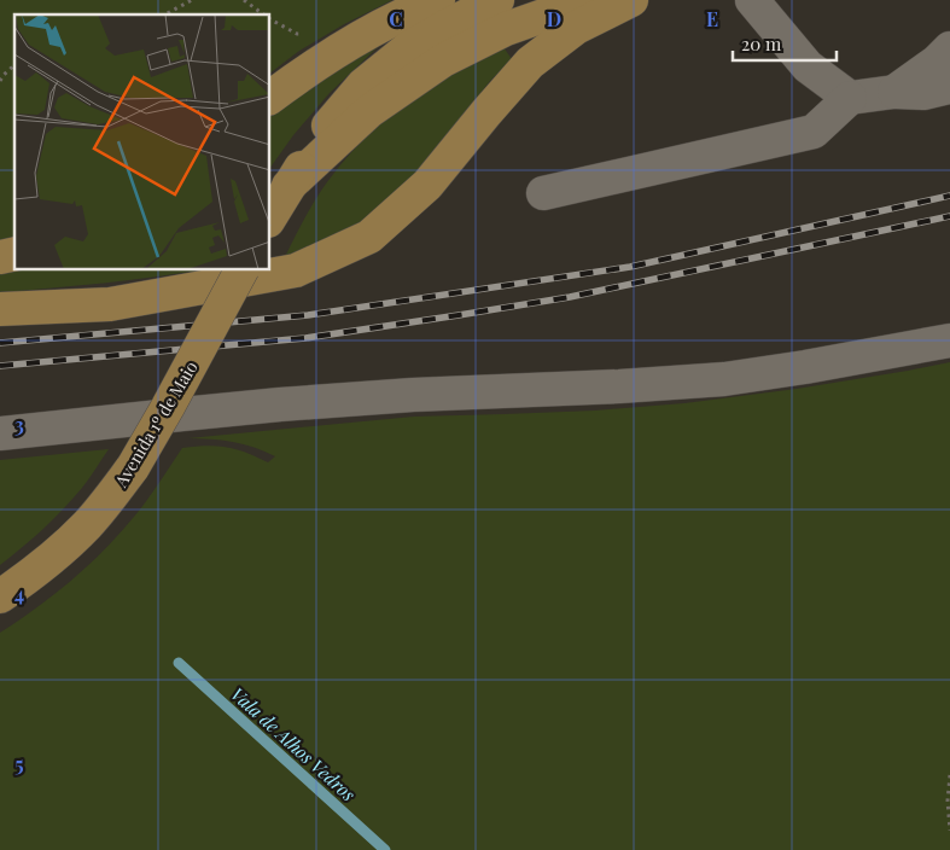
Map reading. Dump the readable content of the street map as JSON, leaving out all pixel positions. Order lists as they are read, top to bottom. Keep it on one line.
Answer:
{"streets":{"main road":["Avenida 1º de Maio"]},"water":["Vala de Alhos Vedros"],"scale_bar":"20 m","grid":{"columns":["C","D","E"],"rows":["3","4","5"]}}
